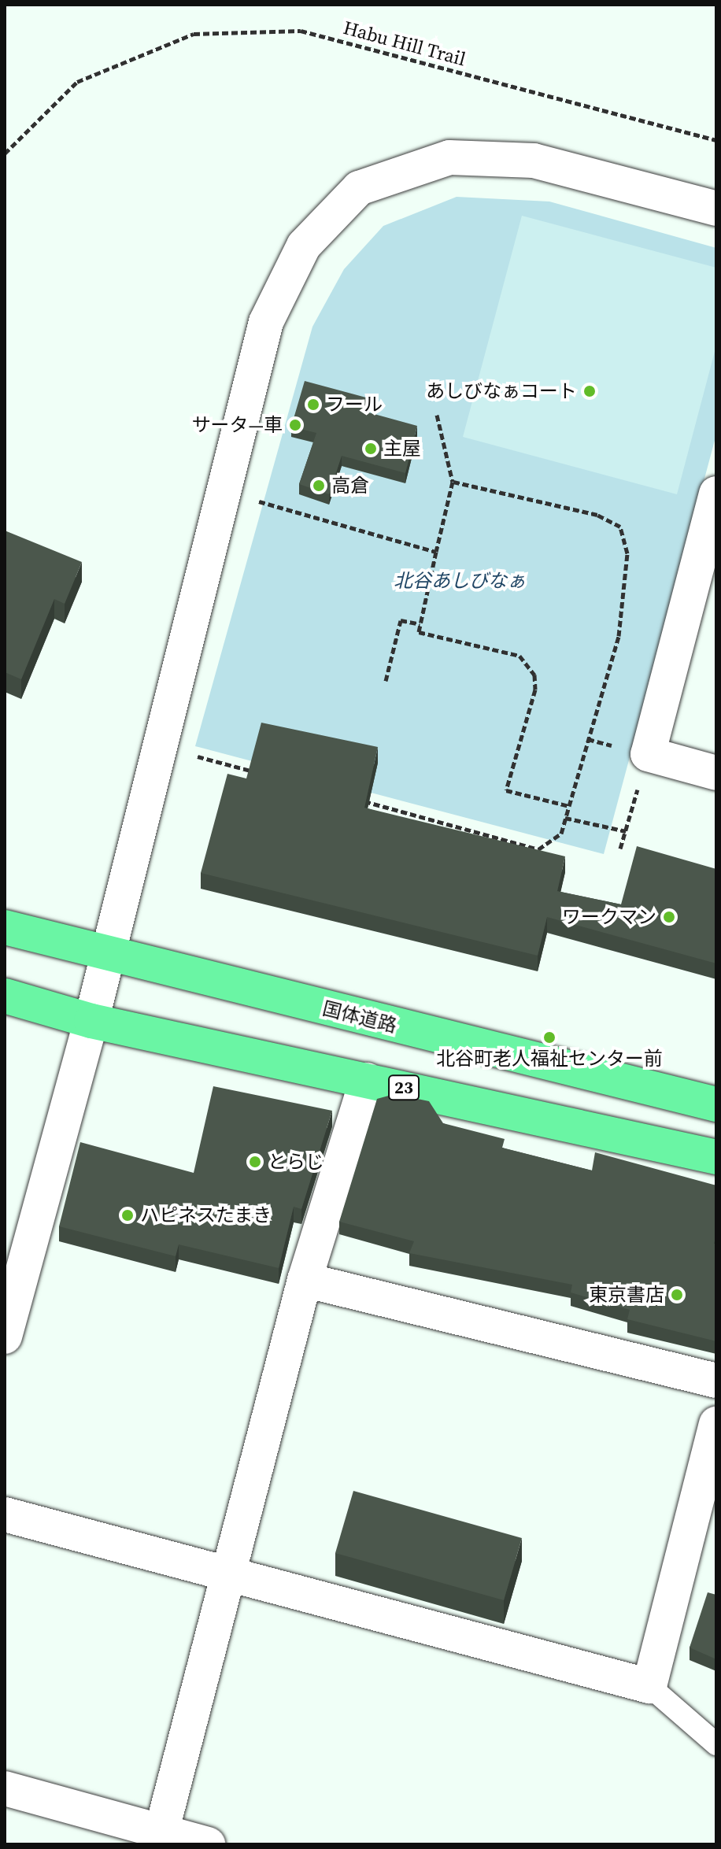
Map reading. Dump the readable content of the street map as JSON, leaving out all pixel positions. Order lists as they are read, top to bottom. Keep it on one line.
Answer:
{"streets":{"main road":["国体道路","23"],"path":["Habu Hill Trail"]},"parks":["北谷あしびなぁ"],"places":["あしびなぁコート","フール","サータ―車","主屋","高倉","ワークマン","北谷町老人福祉センター前","とらじ","ハピネスたまき","東京書店"]}
